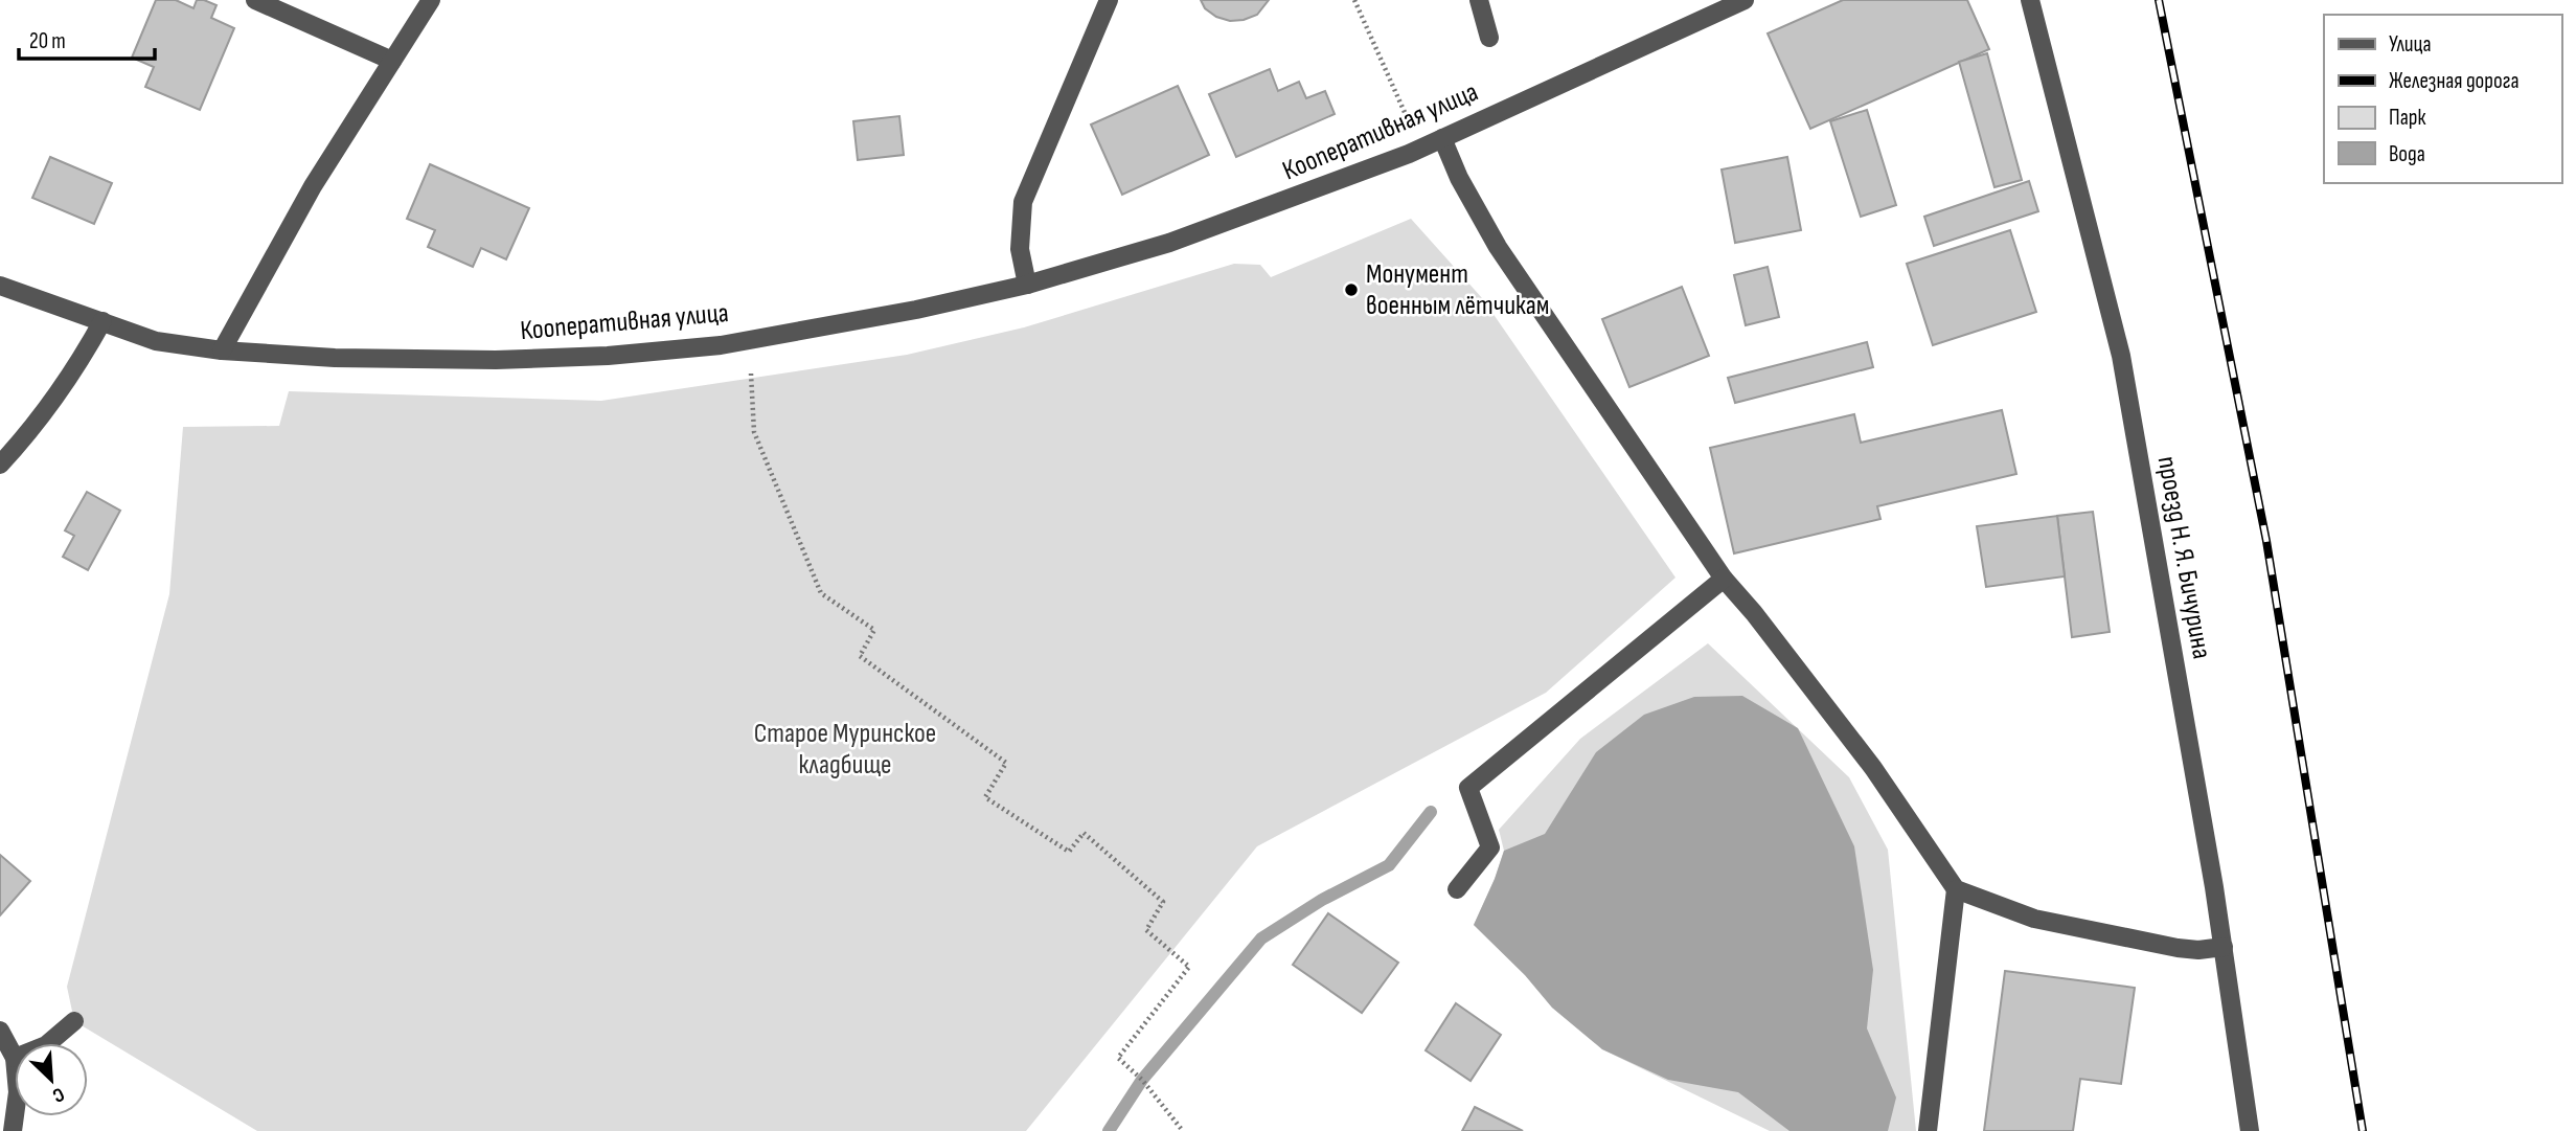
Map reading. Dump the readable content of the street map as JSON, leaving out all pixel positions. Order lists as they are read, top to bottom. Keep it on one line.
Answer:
{"streets":{"street":["Кооперативная улица","проезд Н. Я. Бичурина"]},"parks":["Старое Муринское кладбище"],"places":["Монумент военным лётчикам"],"legend":["Улица","Железная дорога","Парк","Вода"],"scale_bar":"20 m","north":"bottom right"}
